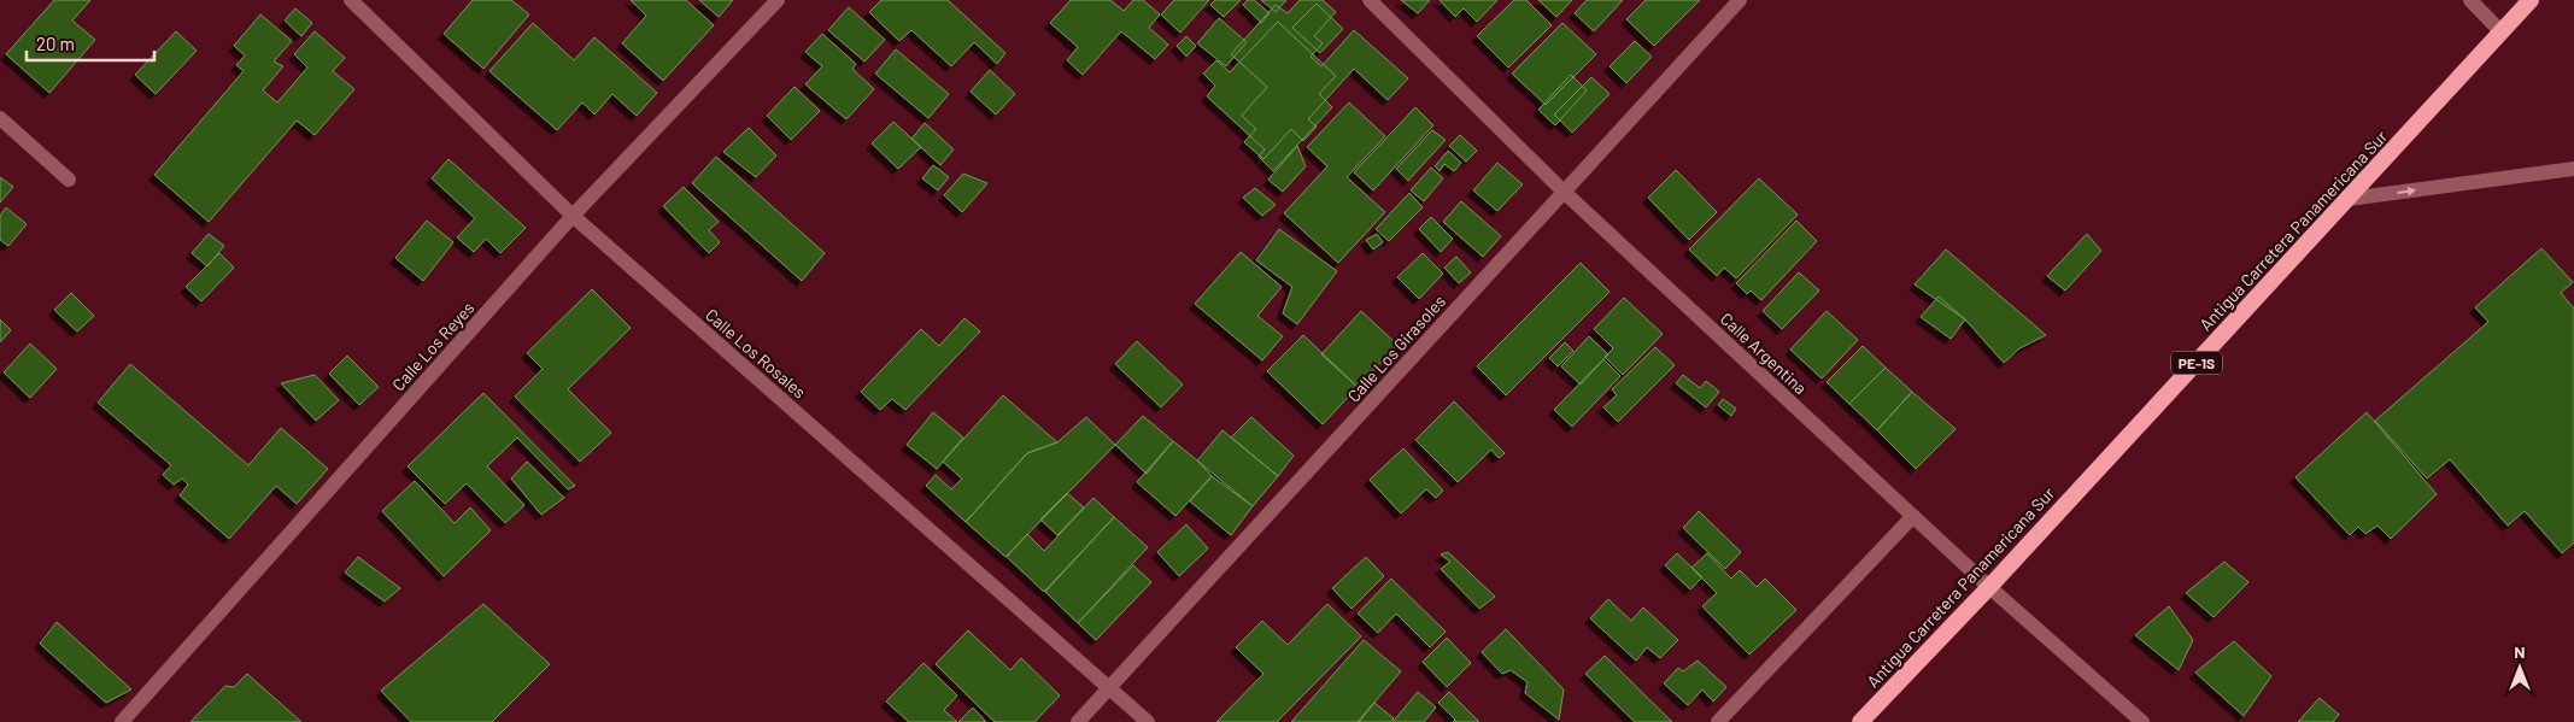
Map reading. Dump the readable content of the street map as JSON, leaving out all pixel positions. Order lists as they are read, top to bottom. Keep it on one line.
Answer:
{"streets":{"highway":["Antigua Carretera Panamericana Sur","PE-1S"],"street":["Calle Los Reyes","Calle Los Girasoles","Calle Los Rosales","Calle Argentina"]},"crossings":[["Antigua Carretera Panamericana Sur","Calle Argentina"],["Calle Los Reyes","Calle Los Rosales"],["Calle Los Girasoles","Calle Los Rosales"],["Calle Los Girasoles","Calle Argentina"]],"scale_bar":"20 m","north":"top"}
